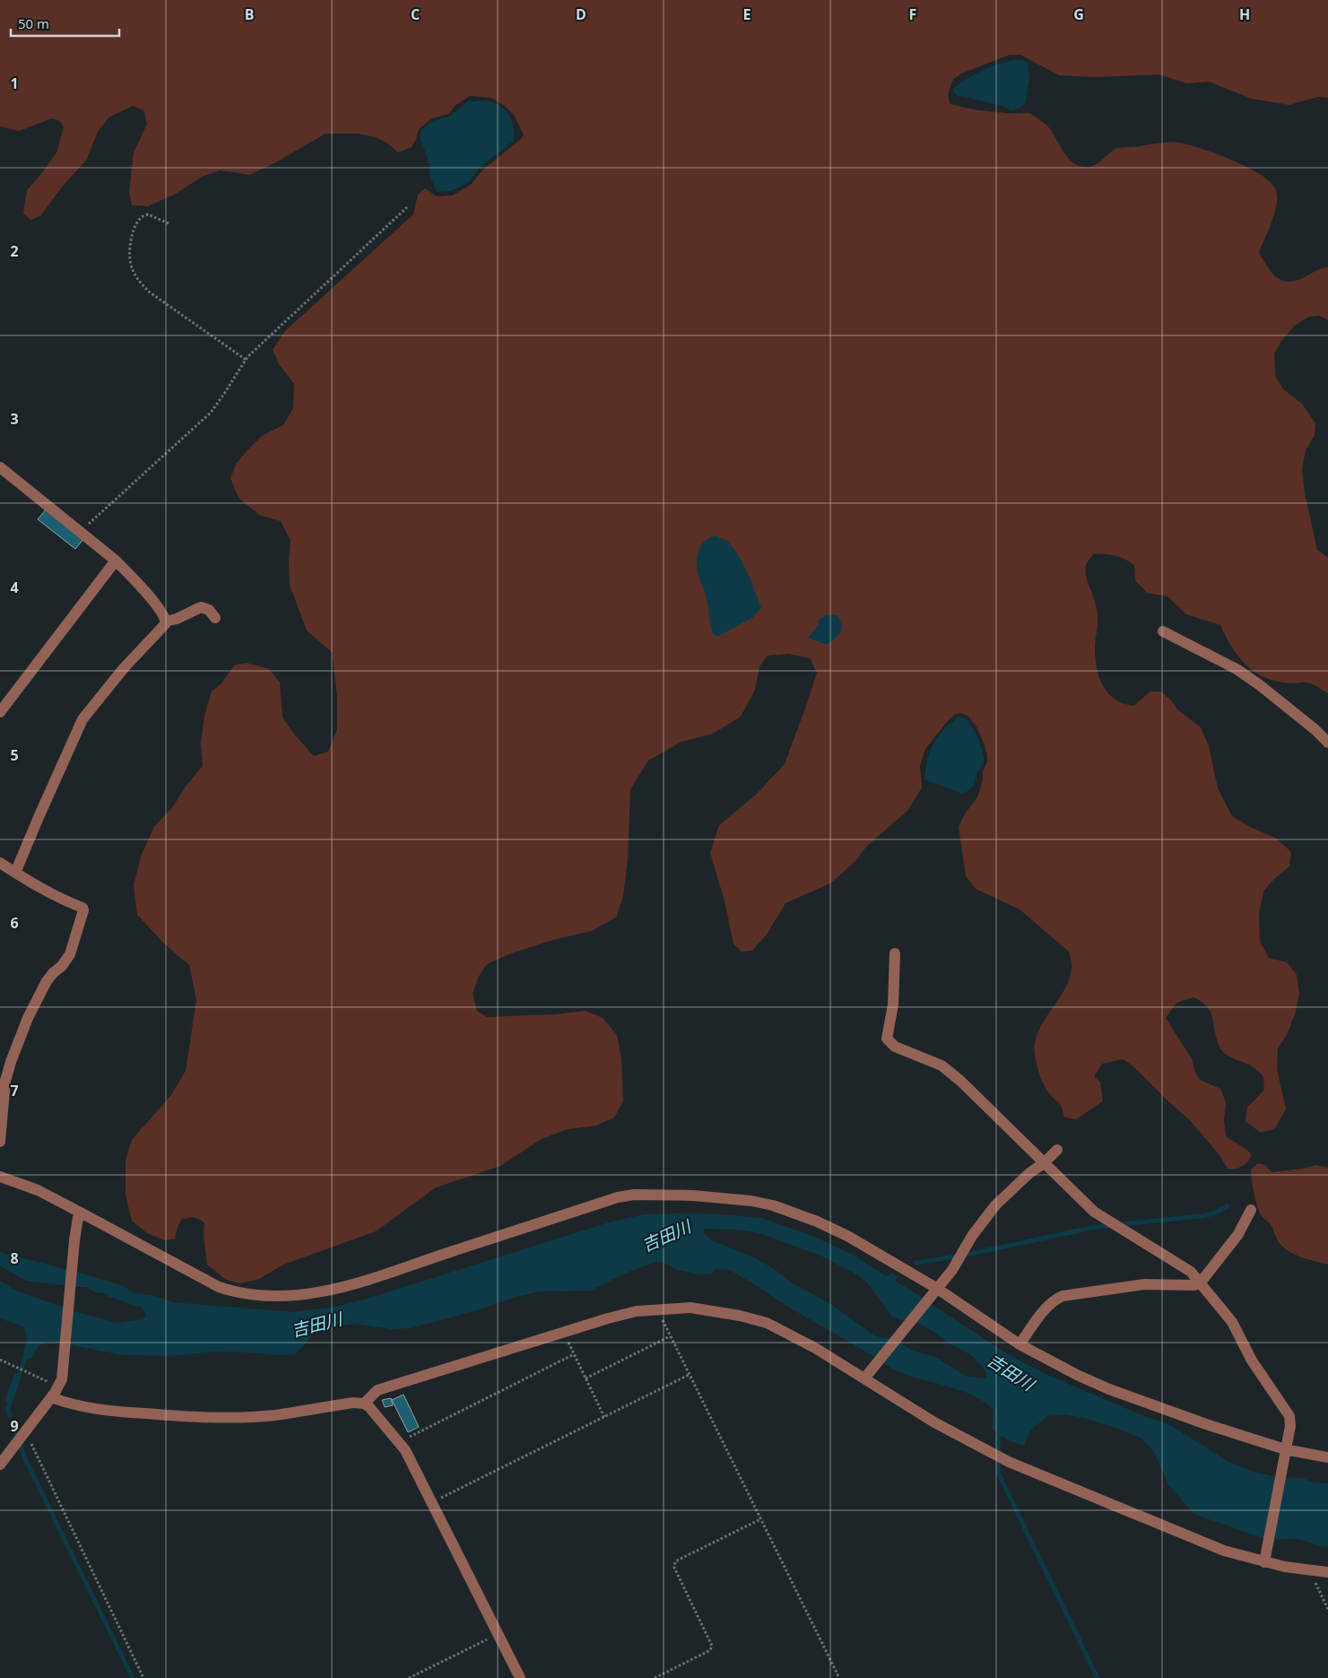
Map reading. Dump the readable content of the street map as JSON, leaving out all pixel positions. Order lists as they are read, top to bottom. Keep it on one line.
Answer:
{"water":["吉田川"],"scale_bar":"50 m","grid":{"columns":["B","C","D","E","F","G","H"],"rows":["1","2","3","4","5","6","7","8","9"]}}
